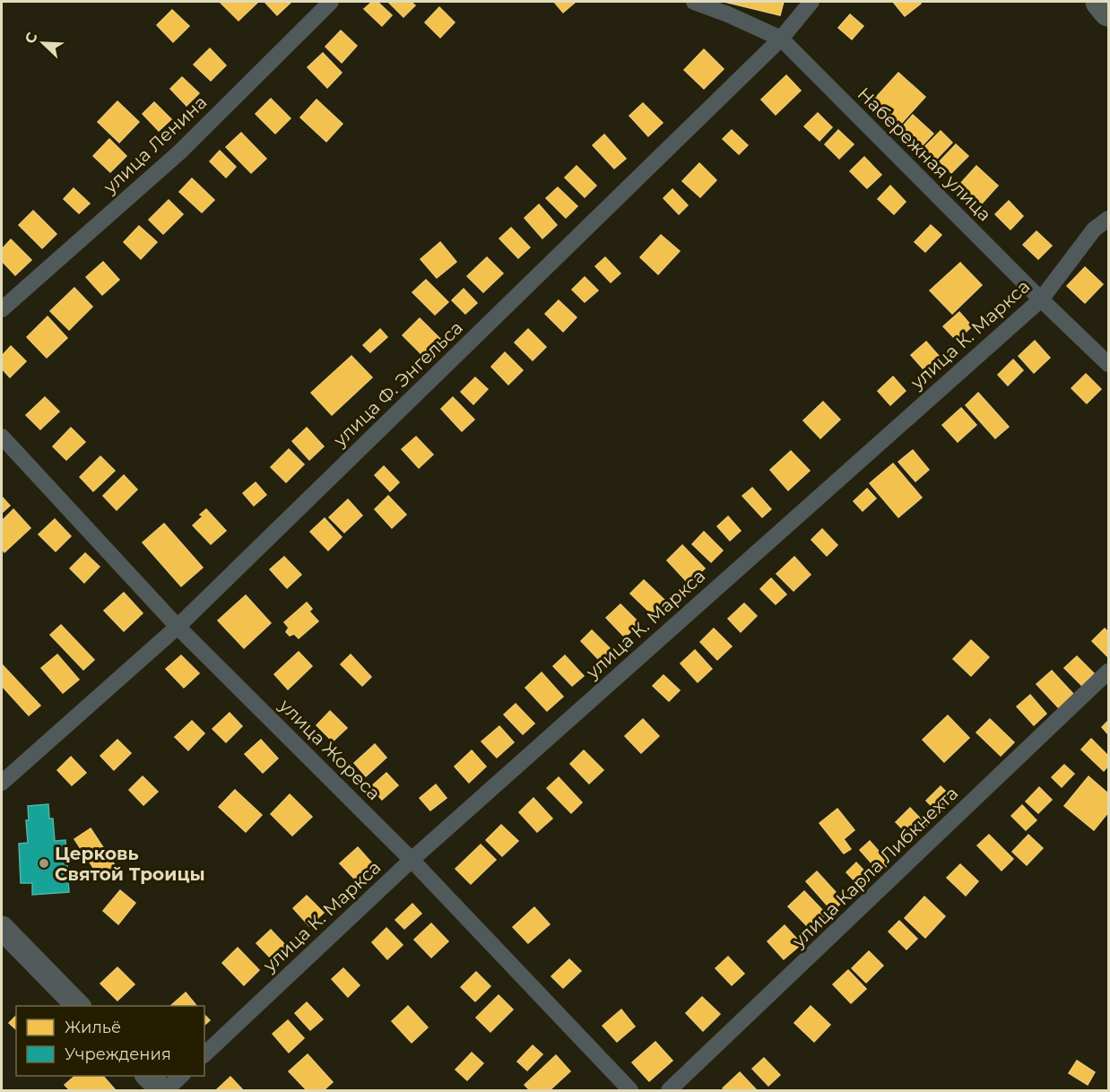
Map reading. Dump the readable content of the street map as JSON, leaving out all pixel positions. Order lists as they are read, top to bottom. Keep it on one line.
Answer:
{"streets":{"street":["улица Ленина","Набережная улица","улица К. Маркса","улица Ф. Энгельса","улица Жореса","улица Карла Либкнехта"]},"crossings":[["Набережная улица","улица К. Маркса"],["Набережная улица","улица Ф. Энгельса"],["улица К. Маркса","улица Жореса"],["улица Ф. Энгельса","улица Жореса"]],"places":["Церковь Святой Троицы"],"legend":["Жильё","Учреждения"],"north":"top left"}
